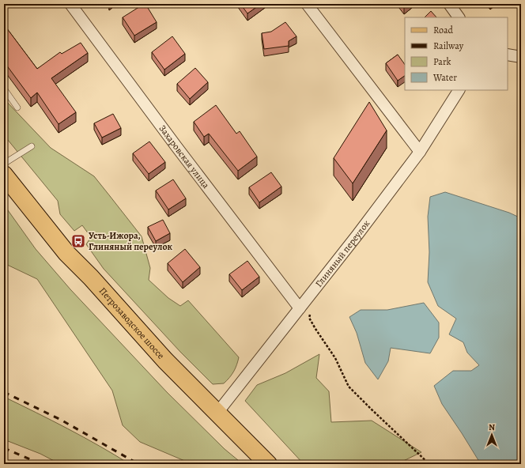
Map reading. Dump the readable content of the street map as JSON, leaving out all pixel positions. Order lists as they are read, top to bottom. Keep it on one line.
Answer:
{"streets":{"main road":["Петрозаводское шоссе"],"street":["Захаровская улица","Глиняный переулок"]},"crossings":[["Захаровская улица","Глиняный переулок"],["Глиняный переулок","Петрозаводское шоссе"]],"places":{"bus stop":["Усть-Ижора, Глиняный переулок"]},"legend":["Road","Railway","Park","Water"],"north":"top"}
